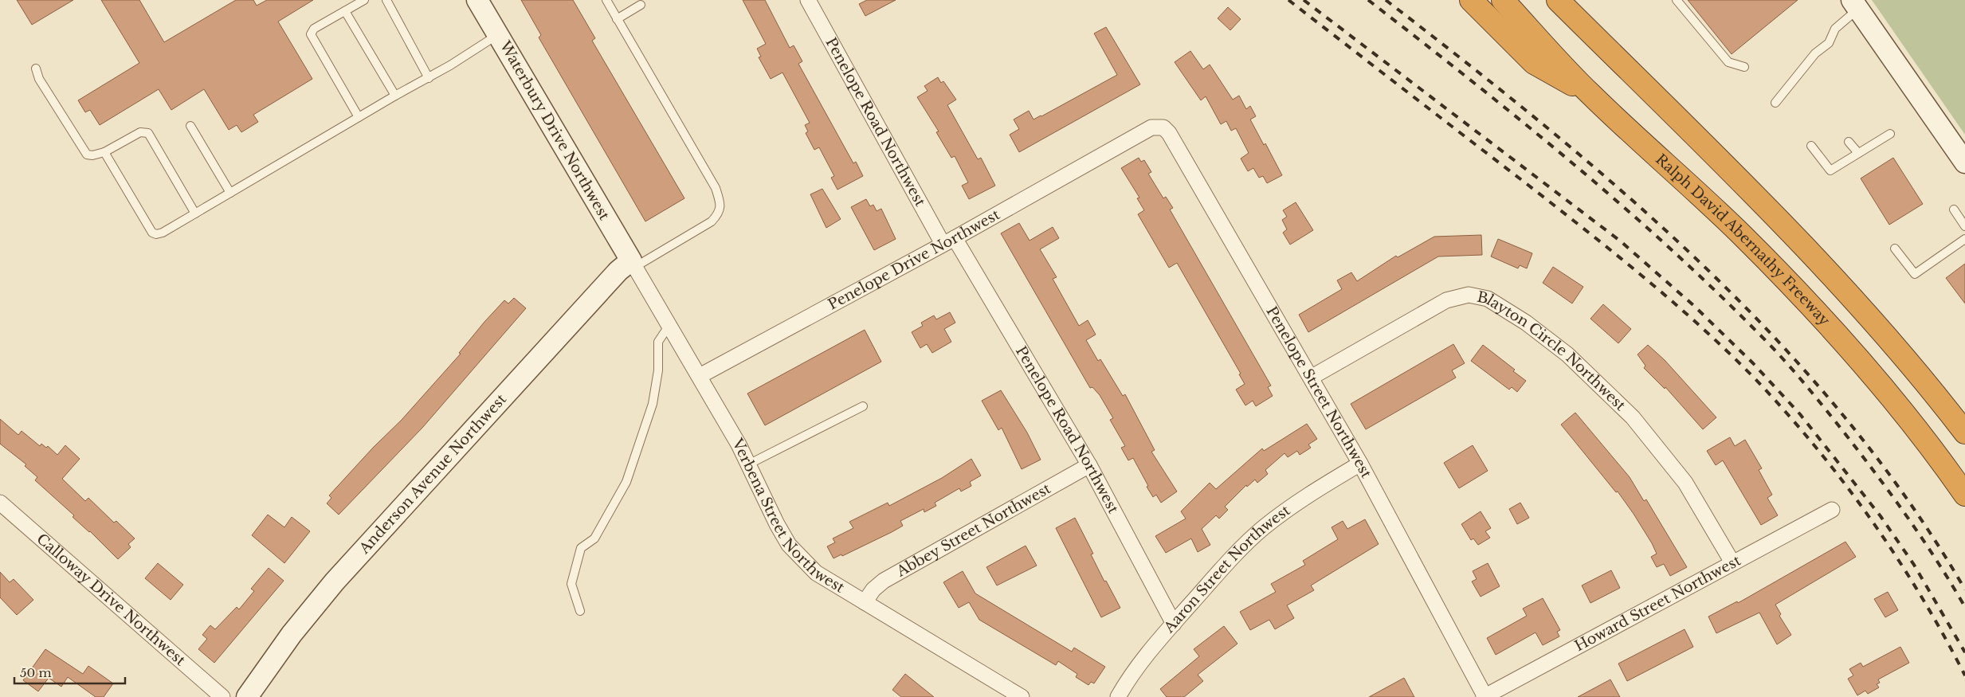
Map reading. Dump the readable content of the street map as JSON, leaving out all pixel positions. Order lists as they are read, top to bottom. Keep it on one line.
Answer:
{"streets":{"highway":["Ralph David Abernathy Freeway"],"street":["Penelope Road Northwest","Waterbury Drive Northwest","Penelope Drive Northwest","Blayton Circle Northwest","Penelope Street Northwest","Anderson Avenue Northwest","Verbena Street Northwest","Abbey Street Northwest","Aaron Street Northwest","Calloway Drive Northwest","Howard Street Northwest"]},"crossings":[["Penelope Road Northwest","Penelope Drive Northwest"],["Penelope Road Northwest","Abbey Street Northwest"],["Penelope Road Northwest","Aaron Street Northwest"],["Waterbury Drive Northwest","Anderson Avenue Northwest"],["Waterbury Drive Northwest","Verbena Street Northwest"],["Penelope Drive Northwest","Penelope Street Northwest"],["Penelope Drive Northwest","Verbena Street Northwest"],["Blayton Circle Northwest","Penelope Street Northwest"],["Blayton Circle Northwest","Howard Street Northwest"],["Penelope Street Northwest","Aaron Street Northwest"],["Penelope Street Northwest","Howard Street Northwest"],["Anderson Avenue Northwest","Verbena Street Northwest"],["Verbena Street Northwest","Abbey Street Northwest"]],"scale_bar":"50 m"}
